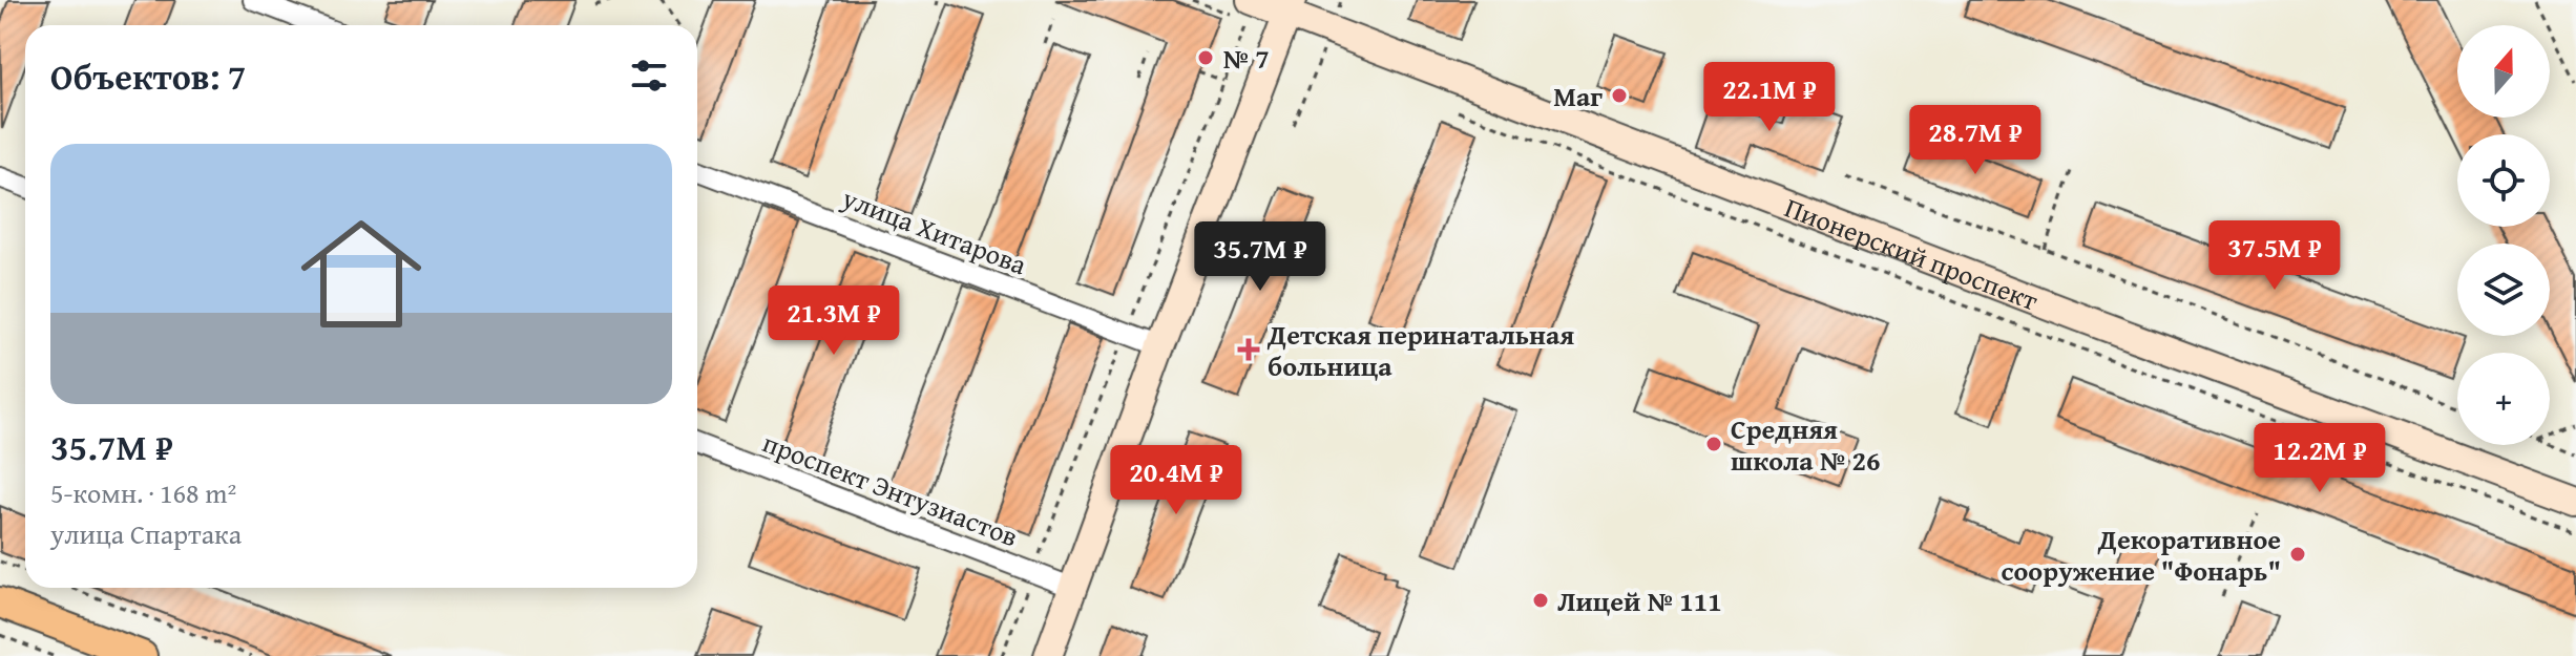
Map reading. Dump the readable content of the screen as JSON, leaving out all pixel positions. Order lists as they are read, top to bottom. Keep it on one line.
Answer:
{"streets":{"street":["улица Хитарова","Пионерский проспект","проспект Энтузиастов"]},"places":{"other":["№ 7","Маг","Средняя школа № 26","Декоративное сооружение \"Фонарь\"","Лицей № 111"],"health":["Детская перинатальная больница"]},"north":"top","page":{"map_buttons":"+","heading":"Объектов: 7","price":["22.1M ₽","28.7M ₽","37.5M ₽","35.7M ₽","21.3M ₽","12.2M ₽","20.4M ₽"],"list":[{"name":"35.7M ₽","note":"5-комн. · 168 m² · улица Спартака"}]}}
